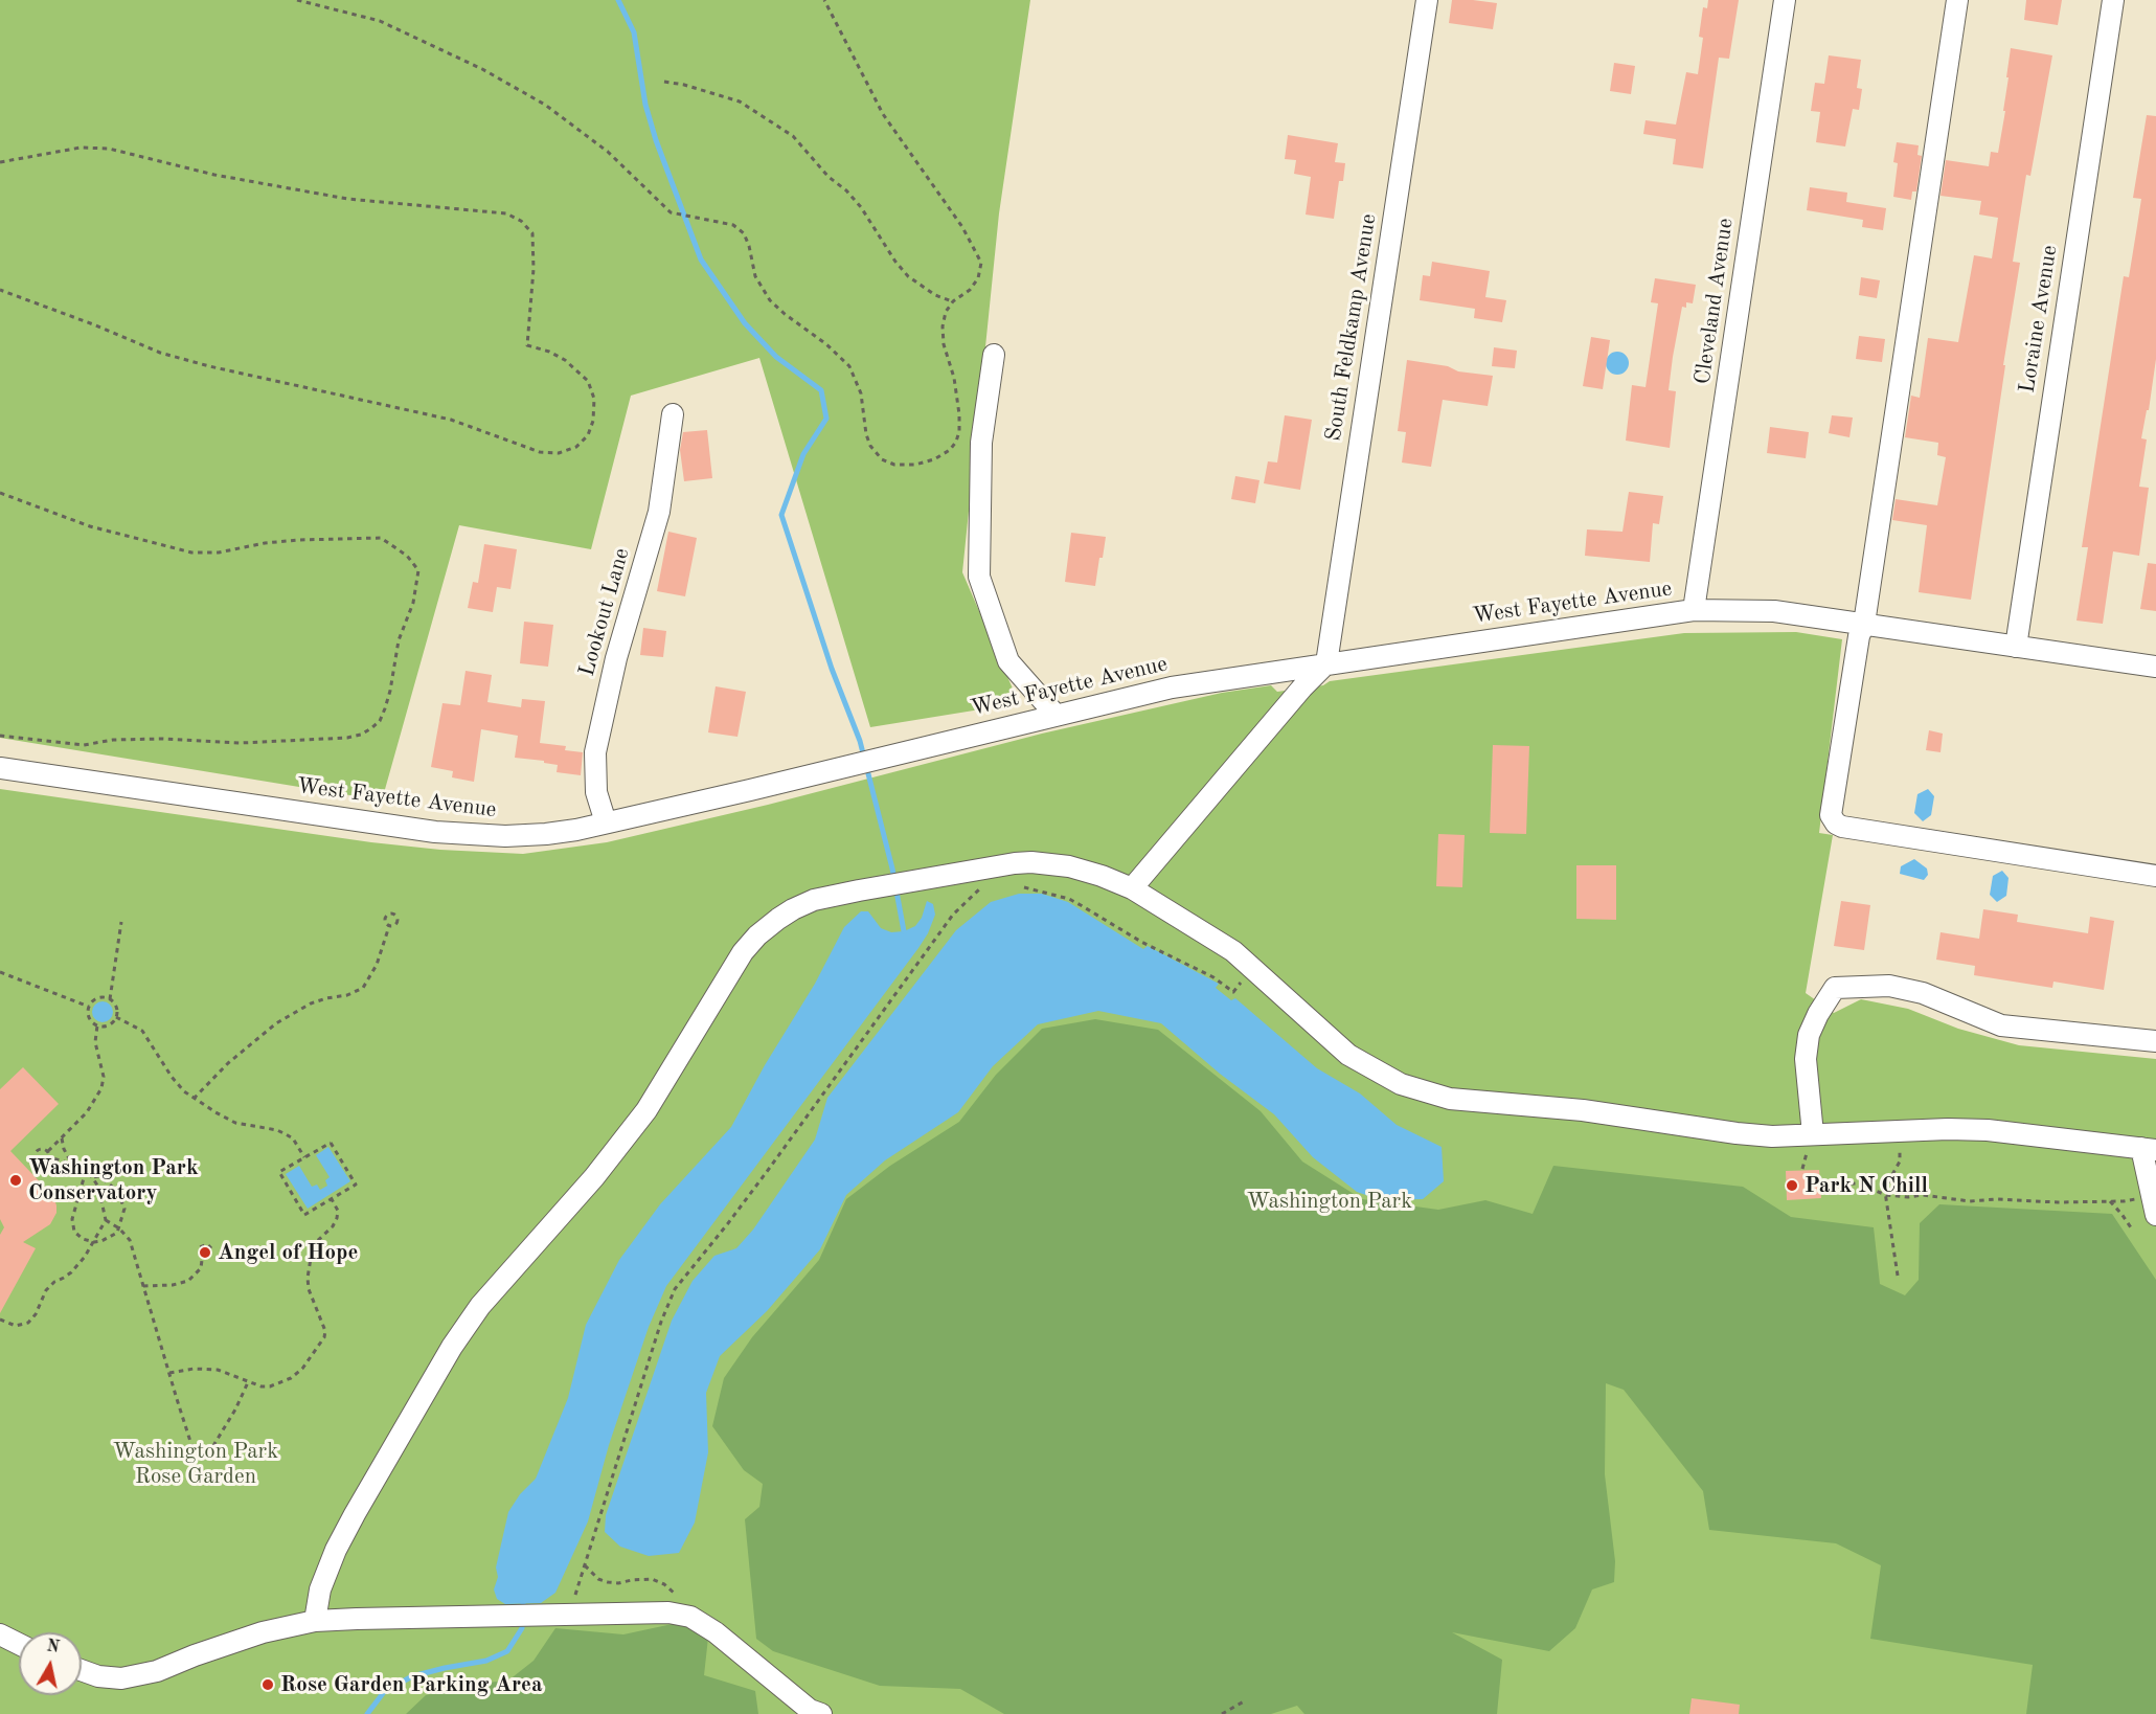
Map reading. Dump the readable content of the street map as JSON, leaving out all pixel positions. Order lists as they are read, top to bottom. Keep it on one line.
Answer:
{"streets":{"street":["Cleveland Avenue","Loraine Avenue","South Feldkamp Avenue","West Fayette Avenue","Lookout Lane"]},"crossings":[["Cleveland Avenue","West Fayette Avenue"],["Loraine Avenue","West Fayette Avenue"],["South Feldkamp Avenue","West Fayette Avenue"],["West Fayette Avenue","Lookout Lane"]],"parks":["Washington Park","Washington Park Rose Garden"],"places":["Washington Park Conservatory","Park N Chill","Angel of Hope","Rose Garden Parking Area"],"north":"top"}
